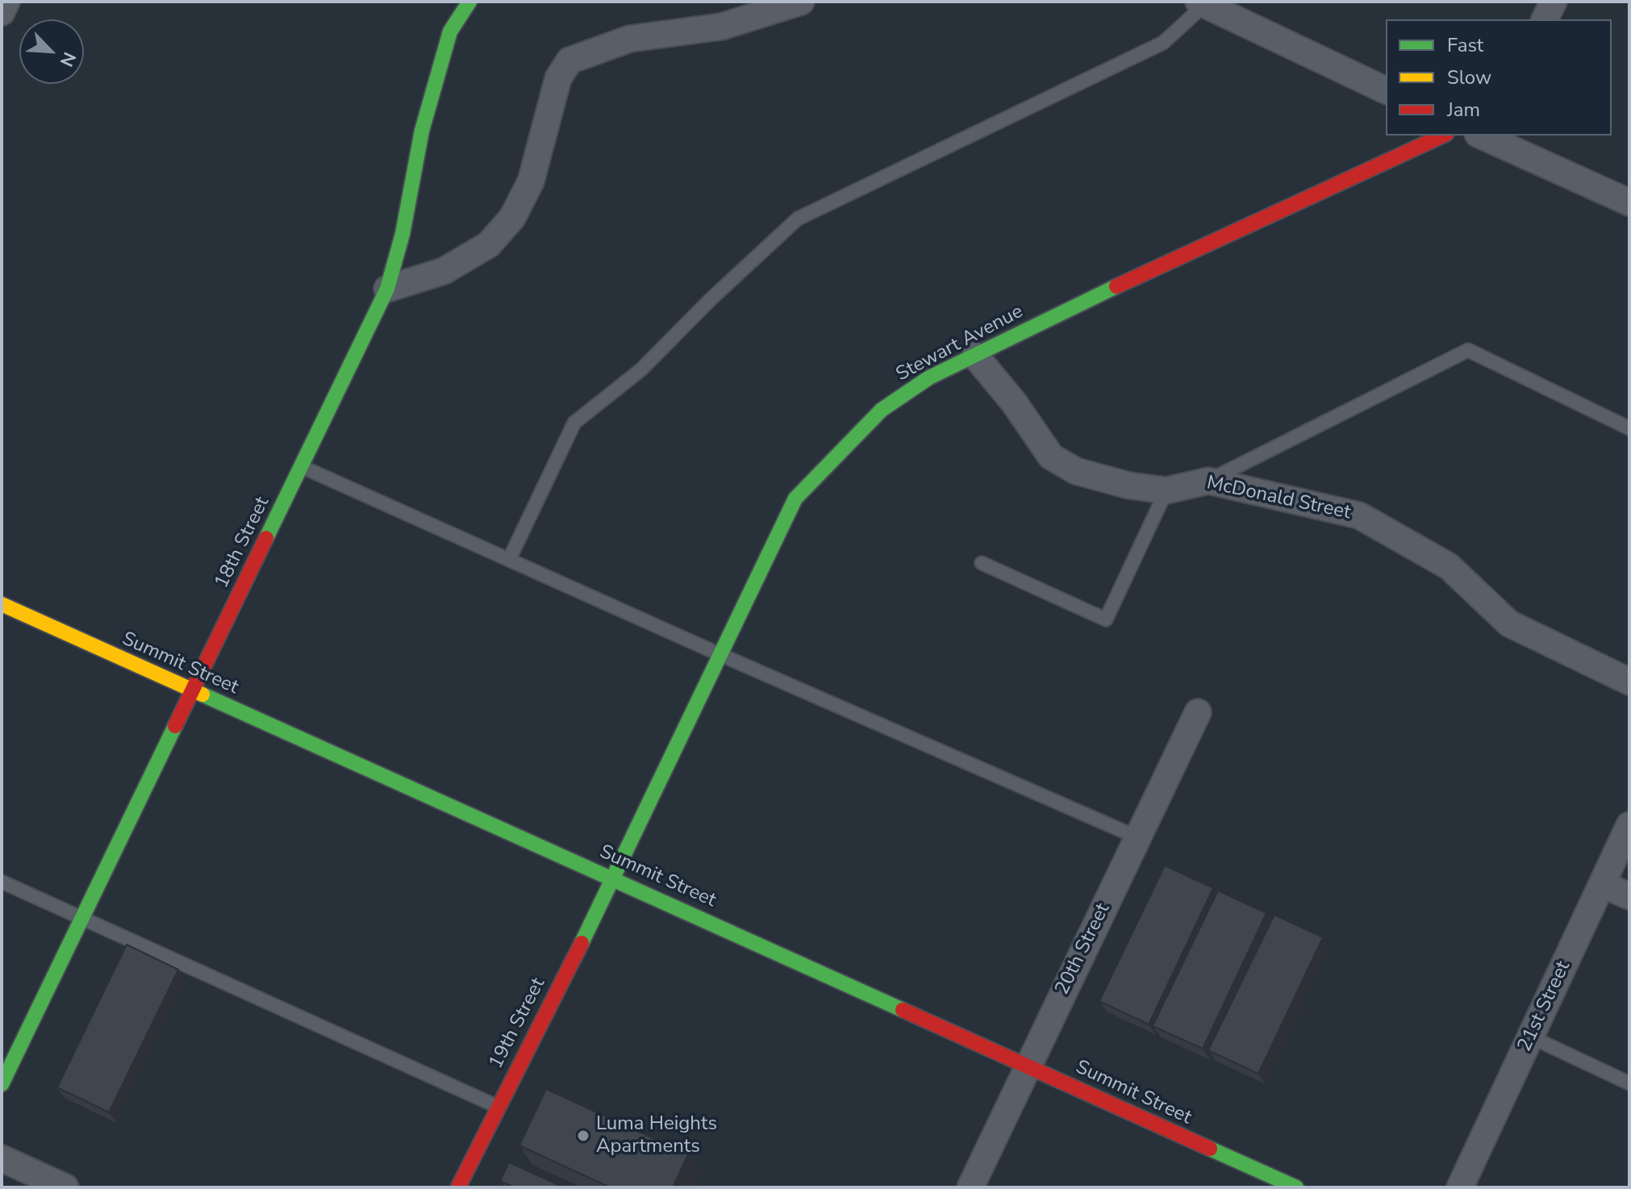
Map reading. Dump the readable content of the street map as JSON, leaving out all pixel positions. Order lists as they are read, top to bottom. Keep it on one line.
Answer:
{"streets":{"street":["Stewart Avenue","McDonald Street","18th Street","Summit Street","20th Street","21st Street","19th Street"]},"crossings":[["Stewart Avenue","McDonald Street"],["Stewart Avenue","Summit Street"],["Stewart Avenue","19th Street"],["18th Street","Summit Street"],["Summit Street","20th Street"],["Summit Street","19th Street"]],"places":["Luma Heights Apartments"],"legend":["Fast","Slow","Jam"],"north":"bottom right"}
